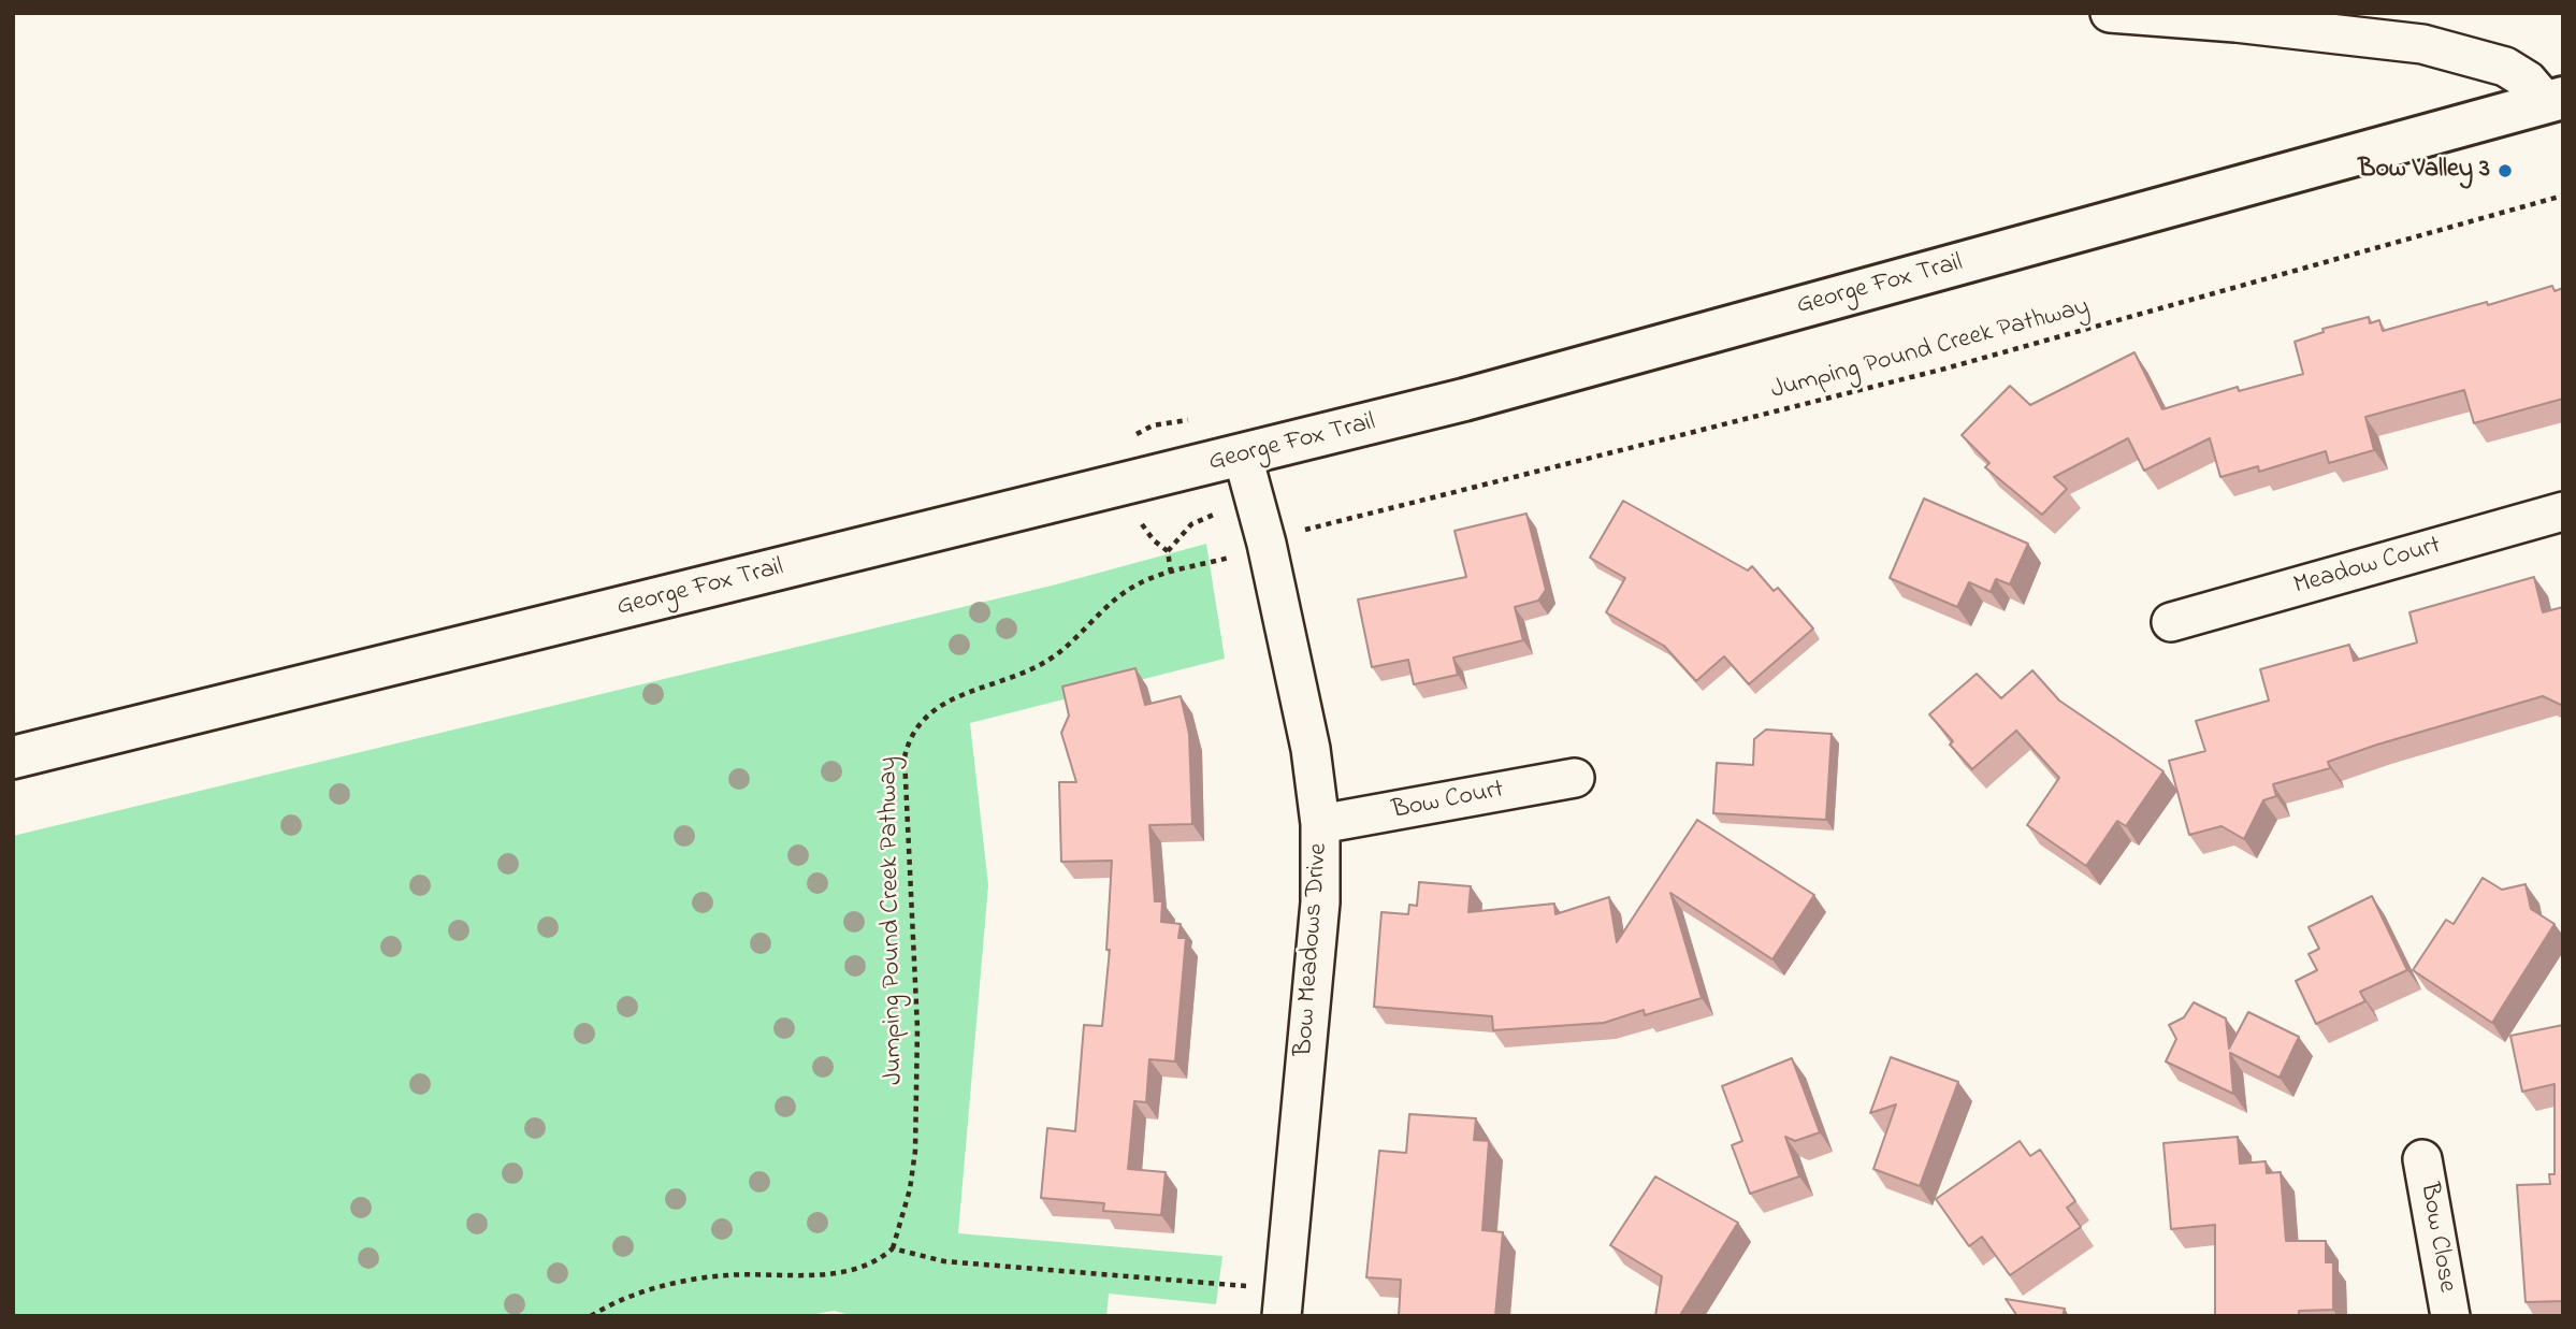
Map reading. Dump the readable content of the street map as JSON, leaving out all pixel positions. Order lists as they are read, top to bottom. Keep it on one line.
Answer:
{"streets":{"street":["George Fox Trail","Meadow Court","Bow Court","Bow Meadows Drive","Bow Close"],"path":["Jumping Pound Creek Pathway"]},"crossings":[["George Fox Trail","Bow Meadows Drive"],["Bow Court","Bow Meadows Drive"]],"places":["Bow Valley 3"]}
